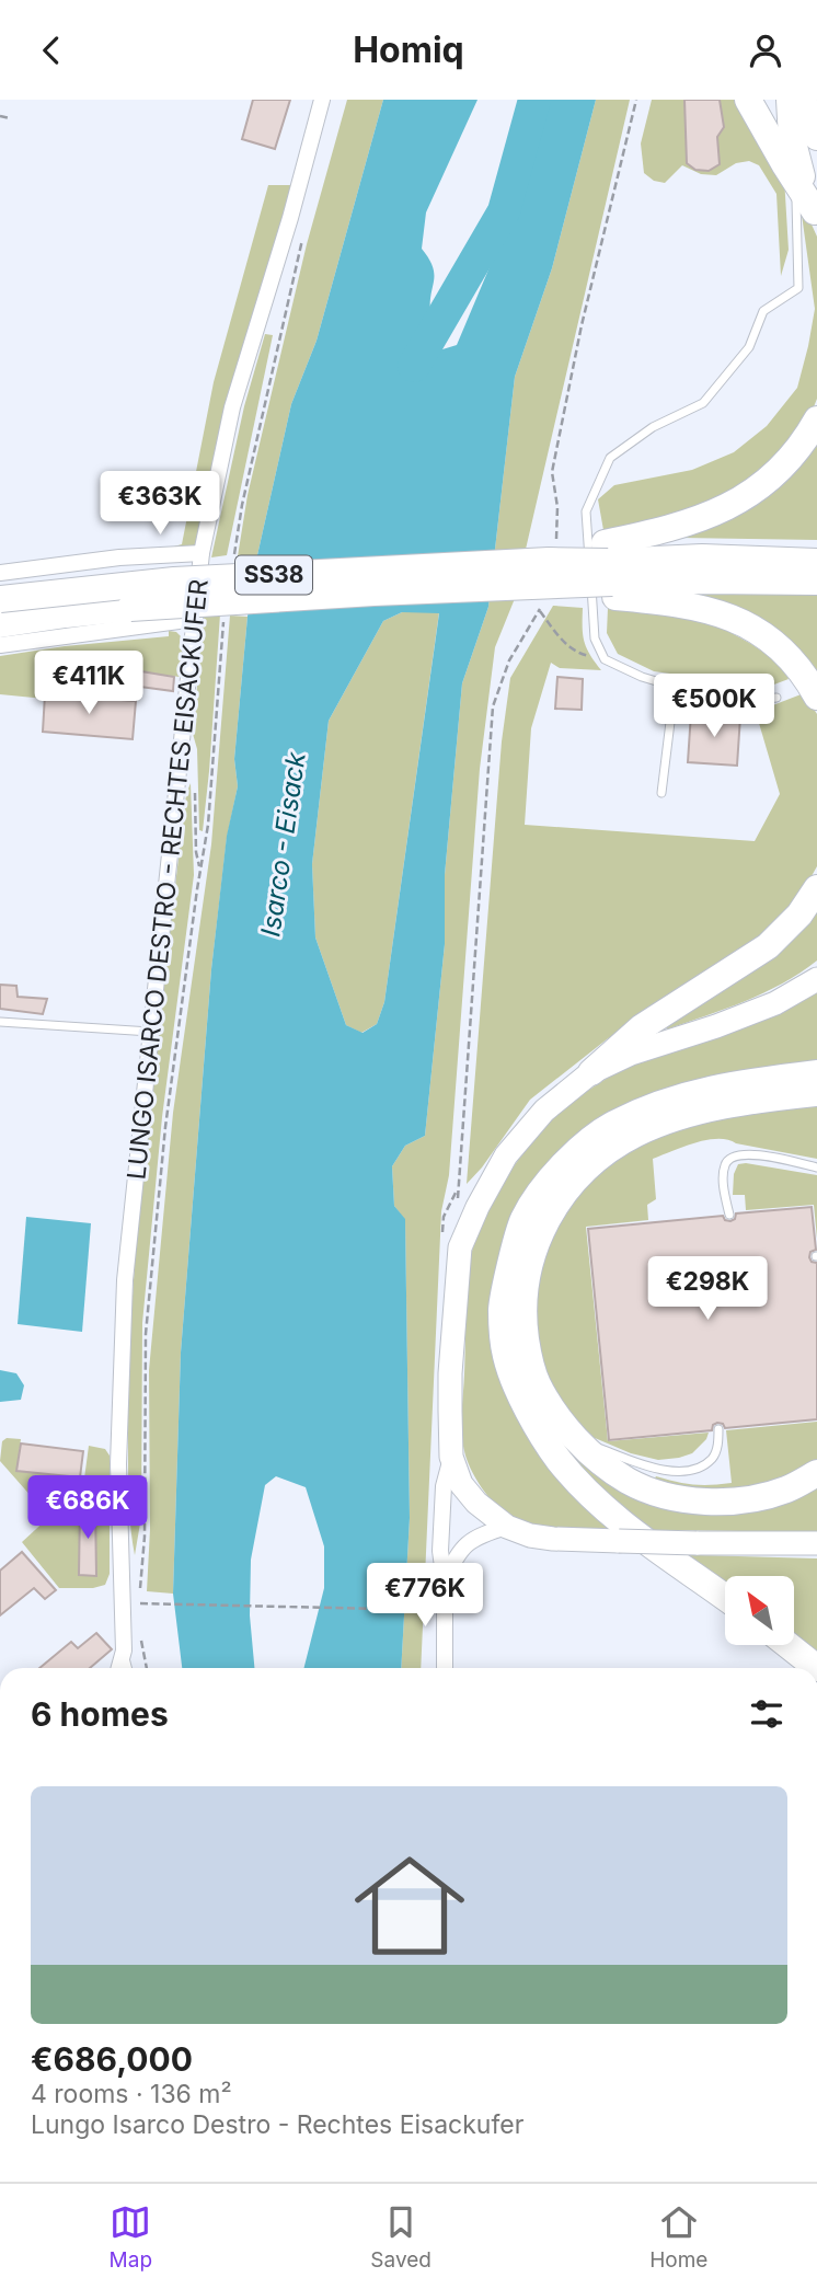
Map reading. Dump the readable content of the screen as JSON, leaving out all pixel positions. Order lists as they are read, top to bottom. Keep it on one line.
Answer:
{"streets":{"highway":["SS38"],"street":["LUNGO ISARCO DESTRO - RECHTES EISACKUFER"]},"water":["Isarco - Eisack"],"north":"top left","page":{"header":"Homiq","price":["€363K","€411K","€500K","€298K","€686K","€776K"],"heading":"6 homes","list":[{"name":"€686,000","note":"4 rooms · 136 m² · Lungo Isarco Destro - Rechtes Eisackufer"}],"tabs":["Map","Saved","Home"]}}
